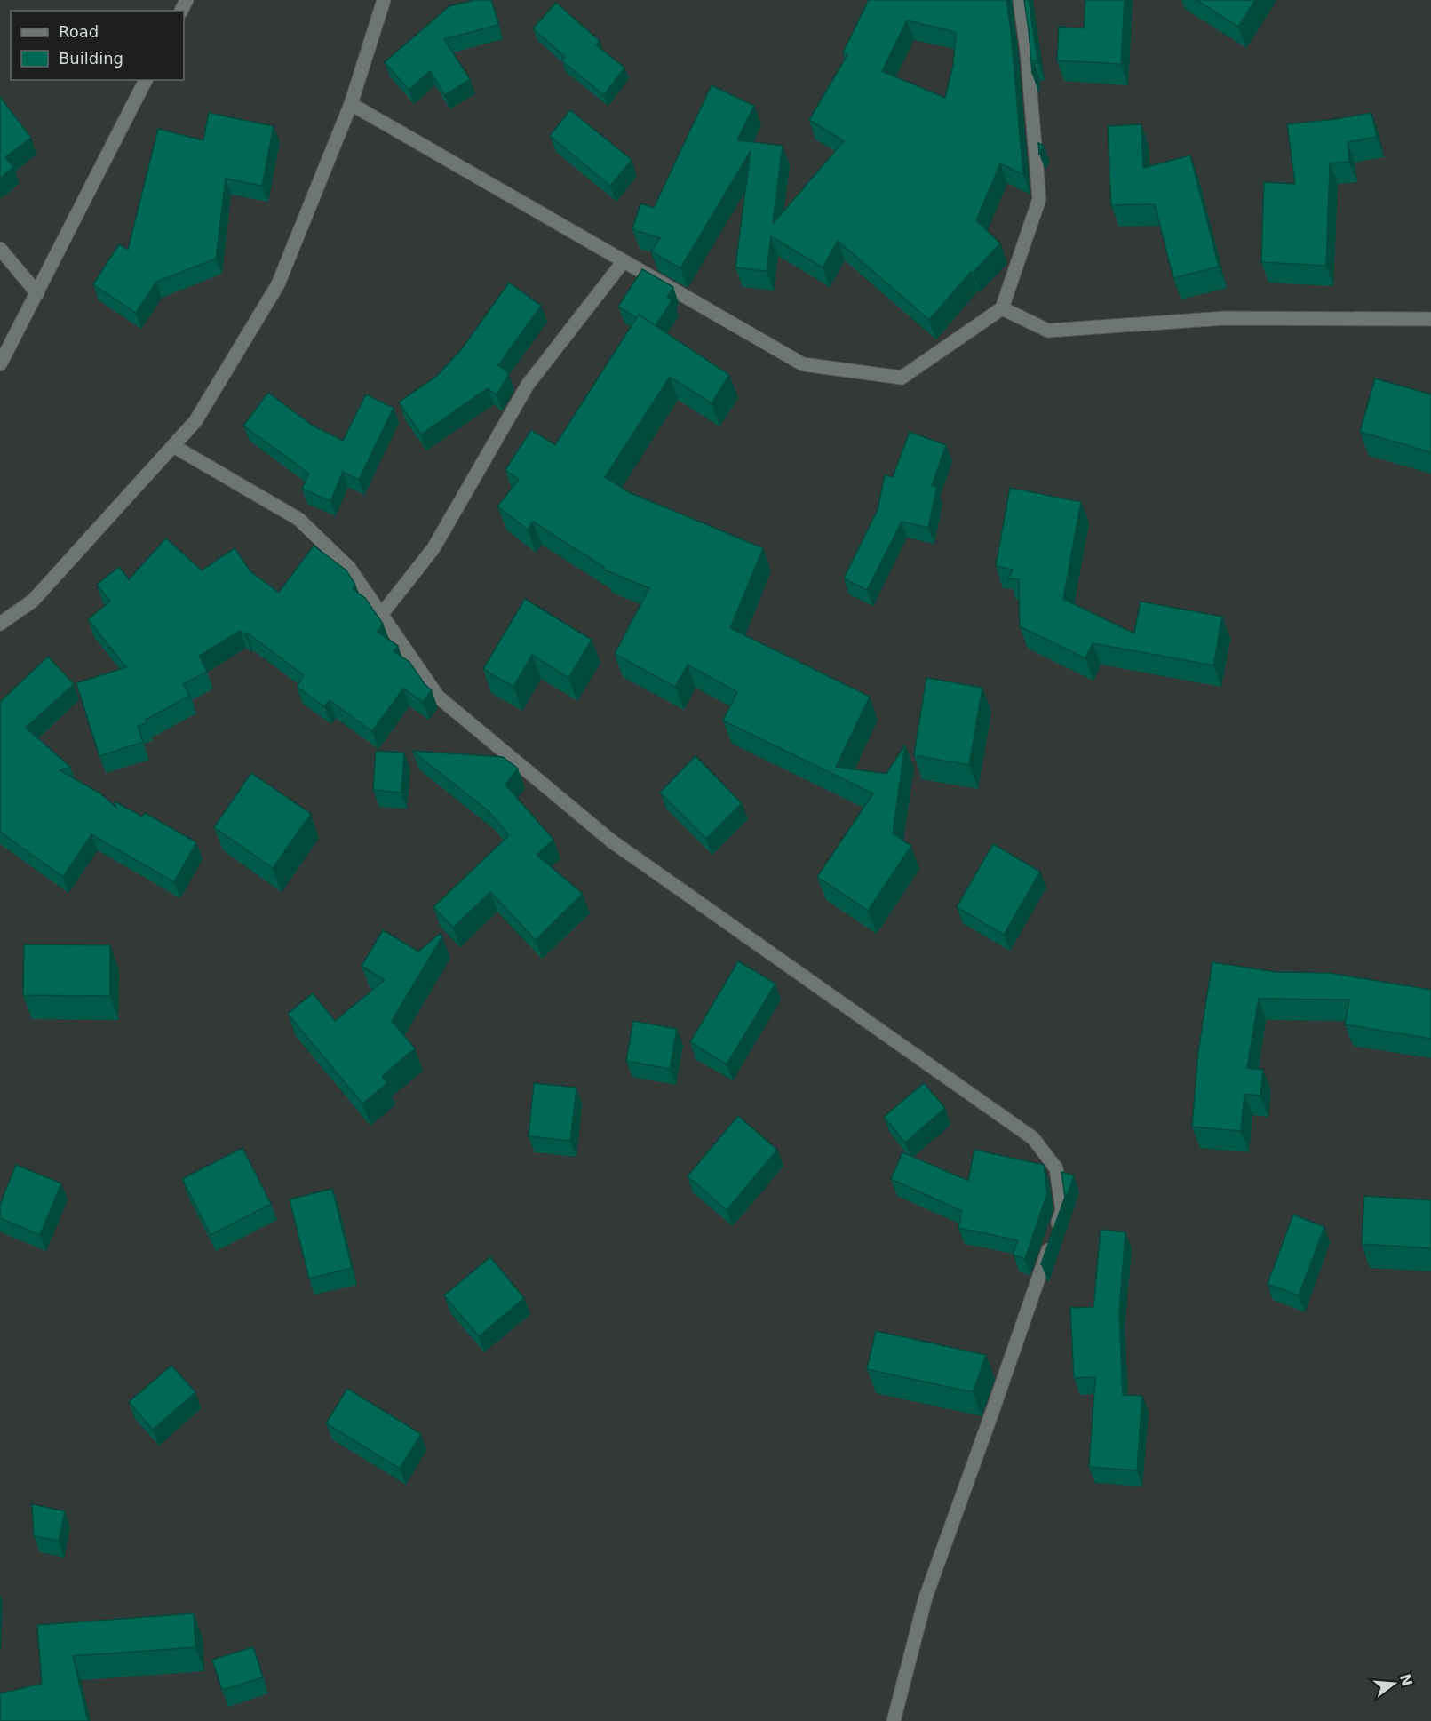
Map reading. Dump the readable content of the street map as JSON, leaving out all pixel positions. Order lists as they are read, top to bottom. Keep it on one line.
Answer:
{"legend":["Road","Building"],"north":"right"}
